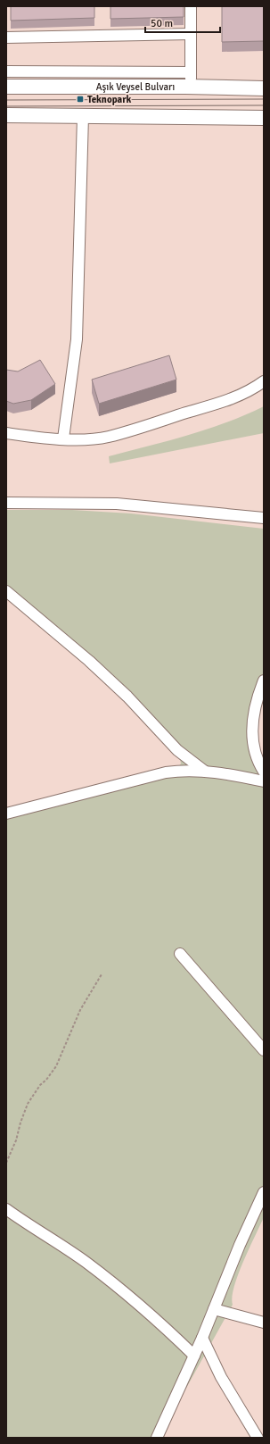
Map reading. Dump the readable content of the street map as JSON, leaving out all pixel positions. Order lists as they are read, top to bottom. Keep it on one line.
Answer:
{"streets":{"main road":["Aşık Veysel Bulvarı"]},"places":{"transit":["Teknopark"]},"scale_bar":"50 m"}
